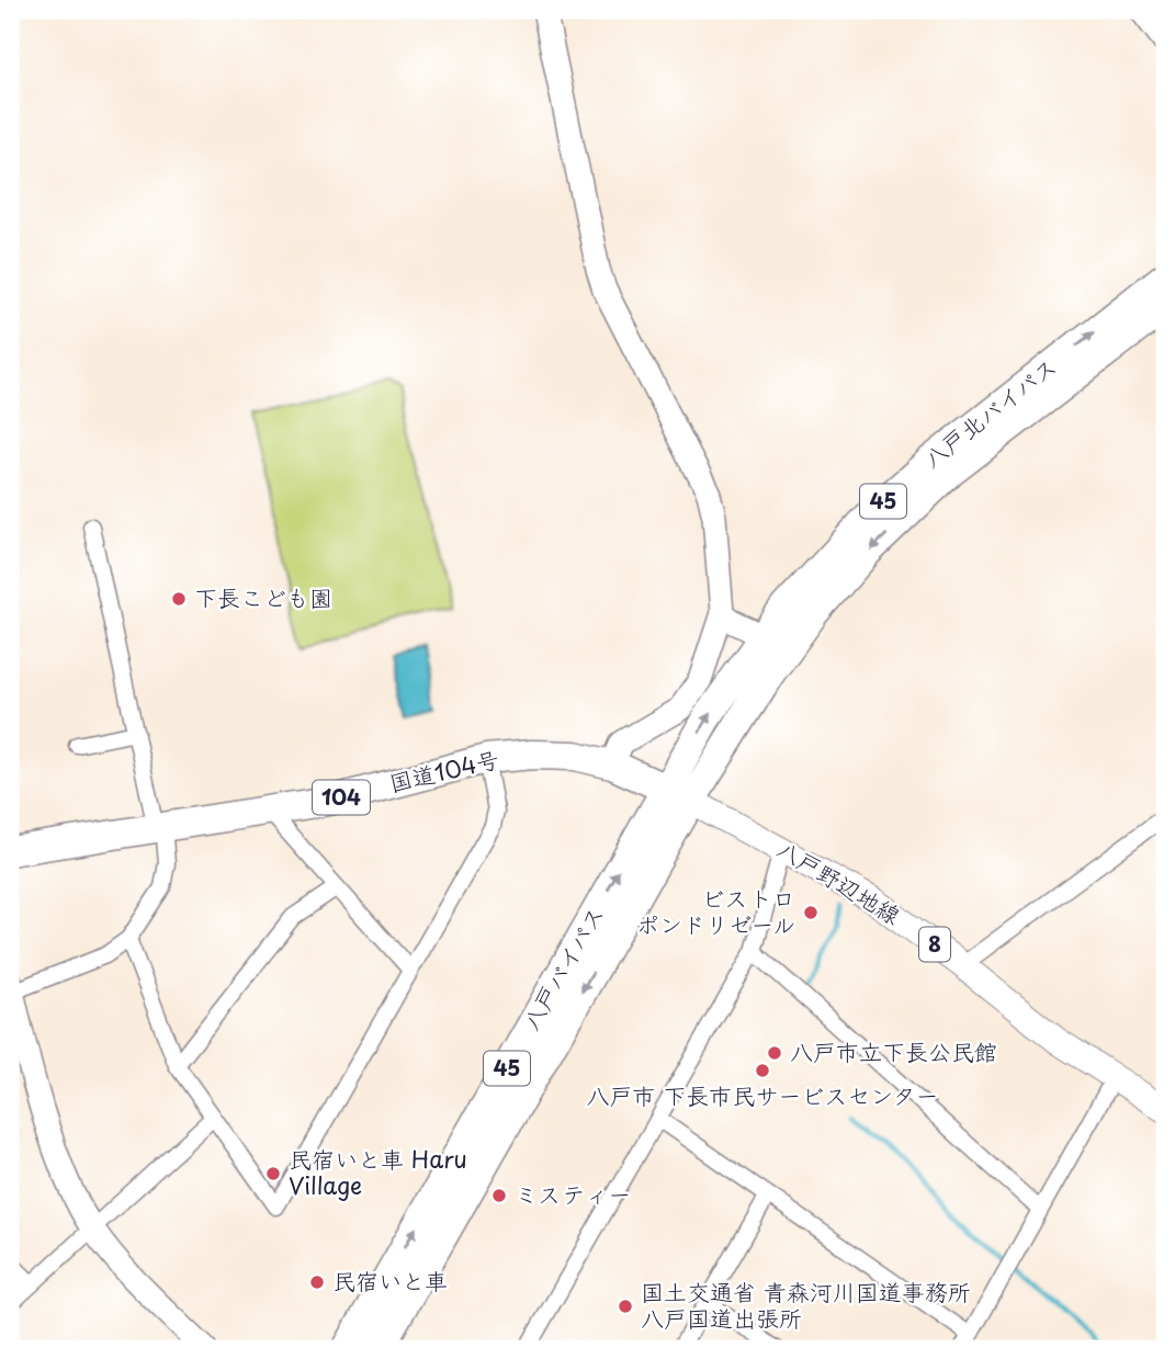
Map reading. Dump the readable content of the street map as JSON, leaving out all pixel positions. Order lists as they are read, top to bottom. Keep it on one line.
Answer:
{"streets":{"highway":["八戸北バイパス","45","国道104号","104","八戸バイパス"],"main road":["八戸野辺地線","8"]},"crossings":[["八戸北バイパス","国道104号"],["八戸北バイパス","八戸野辺地線"],["八戸北バイパス","八戸バイパス"],["国道104号","八戸野辺地線"],["国道104号","八戸バイパス"],["八戸野辺地線","八戸バイパス"]],"places":["下長こども園","ビストロ ポンドリゼール","八戸市立下長公民館","八戸市 下長市民サービスセンター","民宿いと車 Haru Village","ミスティー","民宿いと車","国土交通省 青森河川国道事務所 八戸国道出張所"]}
